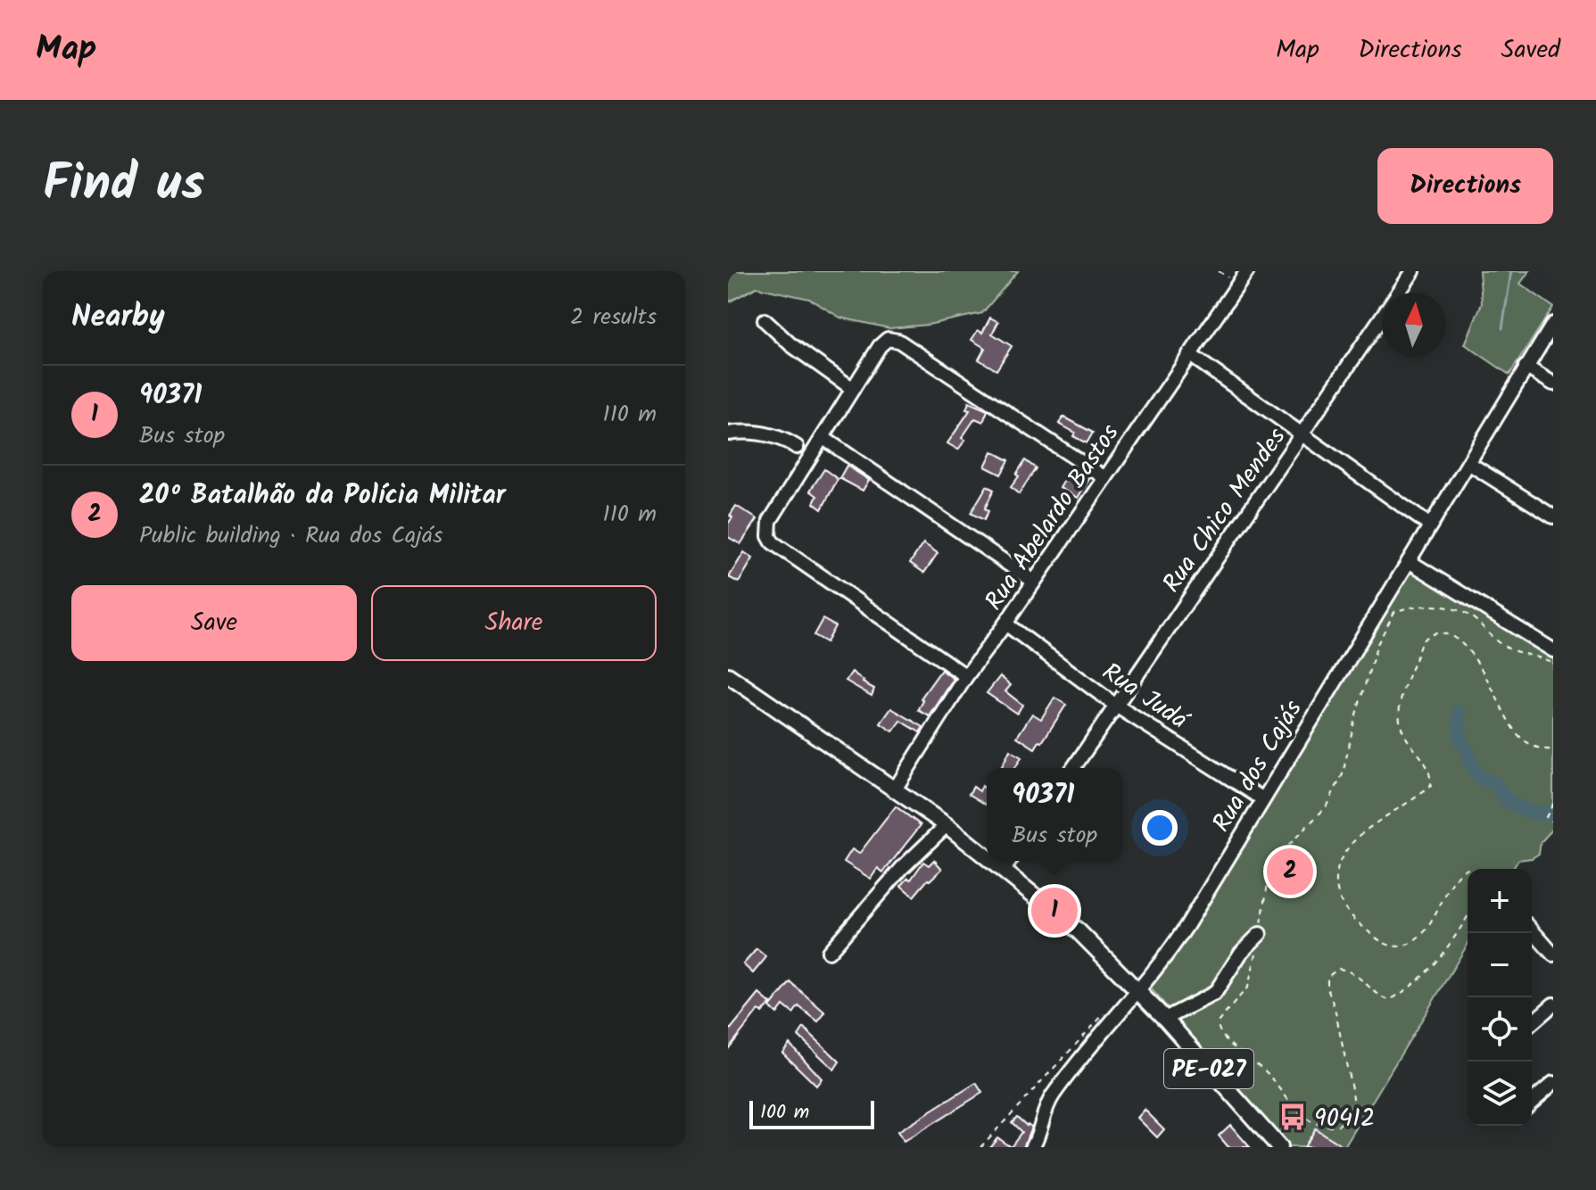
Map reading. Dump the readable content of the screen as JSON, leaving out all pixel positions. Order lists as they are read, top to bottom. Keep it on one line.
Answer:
{"streets":{"main road":["PE-027"],"street":["Rua Chico Mendes","Rua Abelardo Bastos","Rua Judá","Rua dos Cajás"]},"crossings":[["Rua Chico Mendes","Rua Judá"],["Rua Abelardo Bastos","Rua Judá"],["Rua Abelardo Bastos","PE-027"],["Rua Judá","Rua dos Cajás"],["Rua dos Cajás","PE-027"]],"places":{"bus stop":["90412"]},"scale_bar":"100 m","north":"top","page":{"header":"Map","nav":["Map","Directions","Saved"],"title":"Find us","buttons":["Directions",["Save","Share"]],"heading":["Nearby","2 results"],"list":[{"mark":"1","name":"90371","note":"Bus stop","value":"110 m"},{"mark":"2","name":"20º Batalhão da Polícia Militar","note":"Public building · Rua dos Cajás","value":"110 m"}],"popup":["90371","Bus stop"],"pins":["2","1"],"map_buttons":["+","−"],"scale":"100 m"}}
